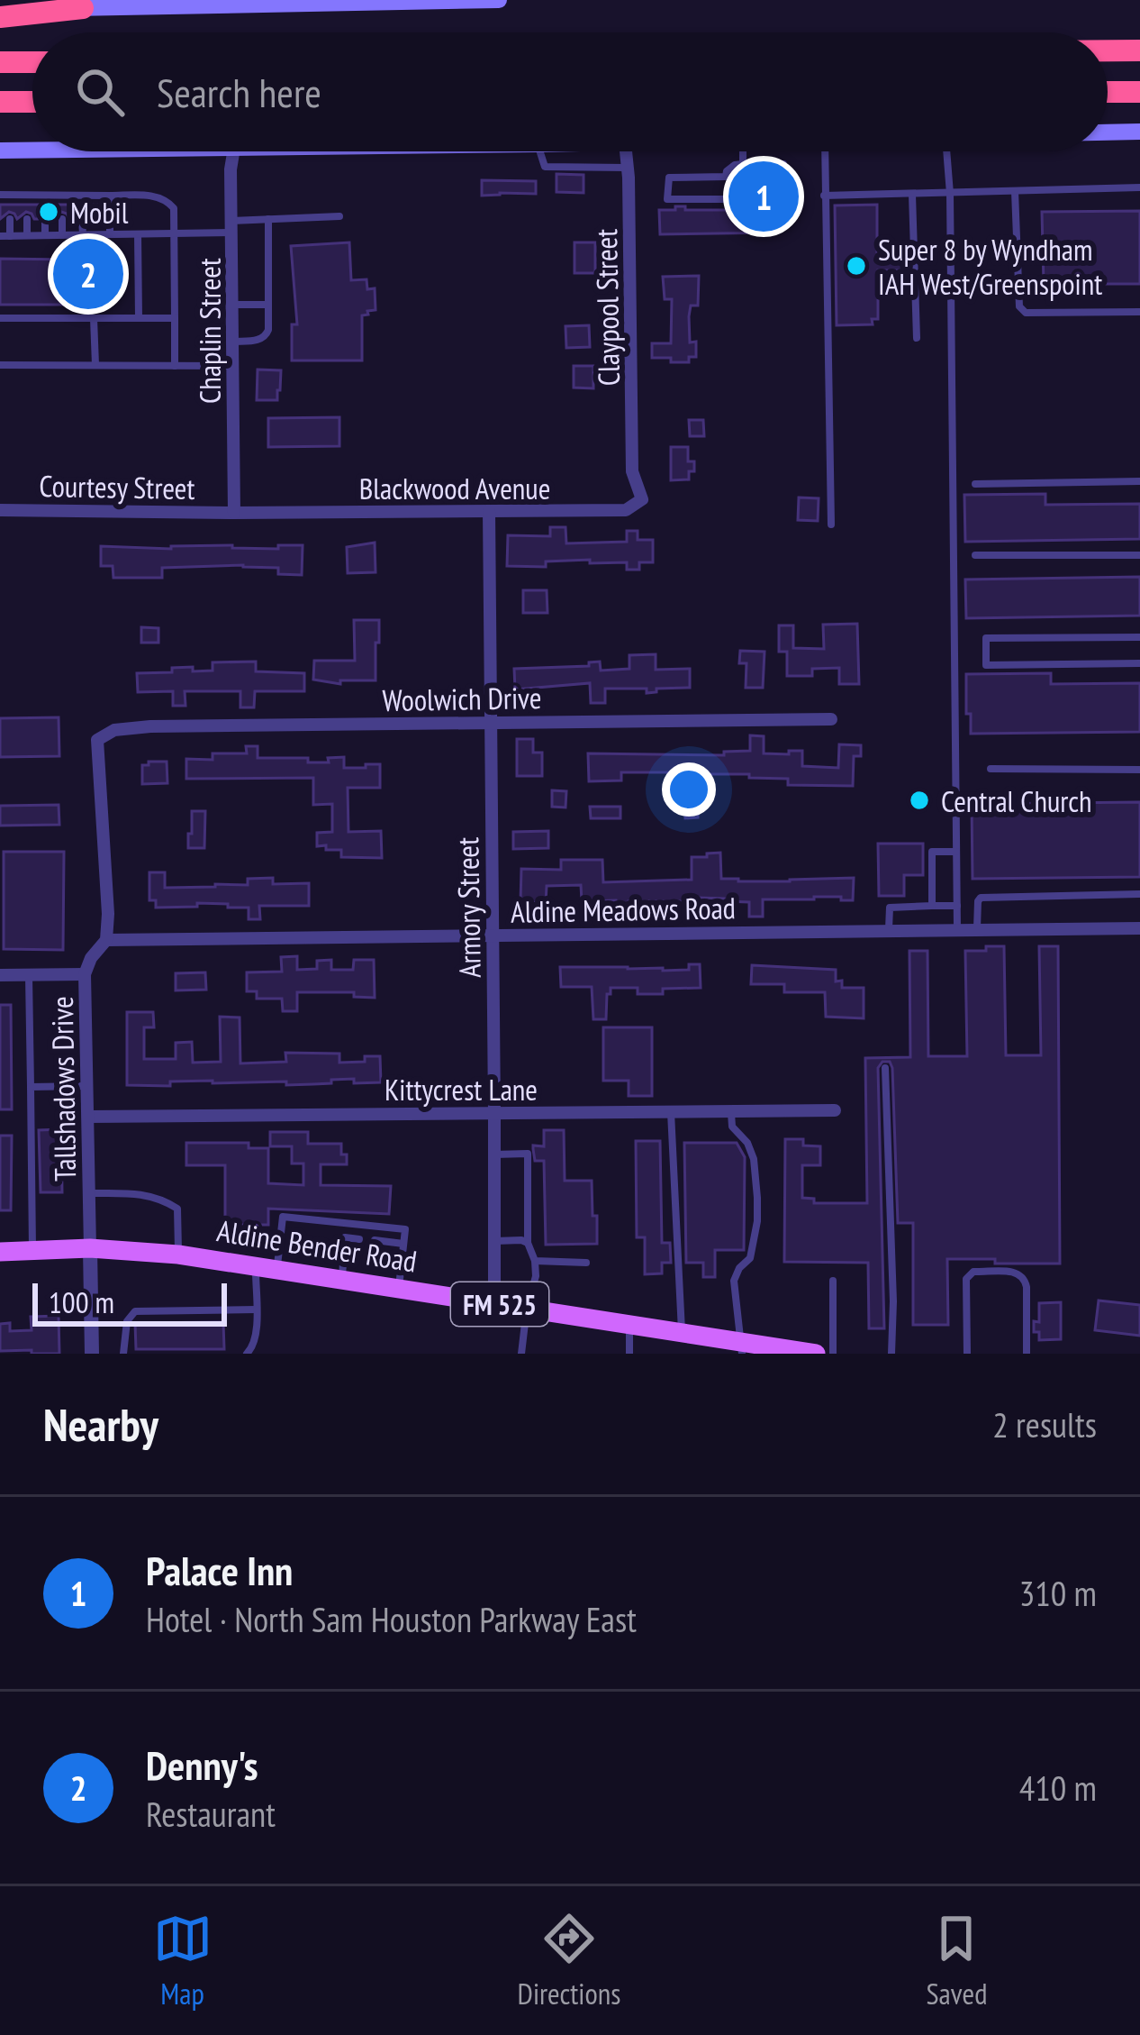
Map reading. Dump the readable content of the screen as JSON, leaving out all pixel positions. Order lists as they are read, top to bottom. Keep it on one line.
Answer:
{"streets":{"main road":["Aldine Bender Road","FM 525"],"street":["Claypool Street","Chaplin Street","Courtesy Street","Blackwood Avenue","Woolwich Drive","Armory Street","Aldine Meadows Road","Tallshadows Drive","Kittycrest Lane"]},"crossings":[["Claypool Street","Blackwood Avenue"],["Chaplin Street","Courtesy Street"],["Chaplin Street","Blackwood Avenue"],["Courtesy Street","Blackwood Avenue"],["Blackwood Avenue","Armory Street"],["Woolwich Drive","Armory Street"],["Woolwich Drive","Aldine Meadows Road"],["Woolwich Drive","Tallshadows Drive"],["Armory Street","Aldine Meadows Road"],["Armory Street","Kittycrest Lane"],["Armory Street","Aldine Bender Road"],["Aldine Meadows Road","Tallshadows Drive"],["Tallshadows Drive","Kittycrest Lane"],["Tallshadows Drive","Aldine Bender Road"]],"places":["Mobil","Super 8 by Wyndham IAH West/Greenspoint","Central Church"],"scale_bar":"100 m","page":{"search":"Search here","pins":["1","2"],"scale":"100 m","heading":["Nearby","2 results"],"list":[{"mark":"1","name":"Palace Inn","note":"Hotel · North Sam Houston Parkway East","value":"310 m"},{"mark":"2","name":"Denny's","note":"Restaurant","value":"410 m"}],"nav":["Map","Directions","Saved"]}}
